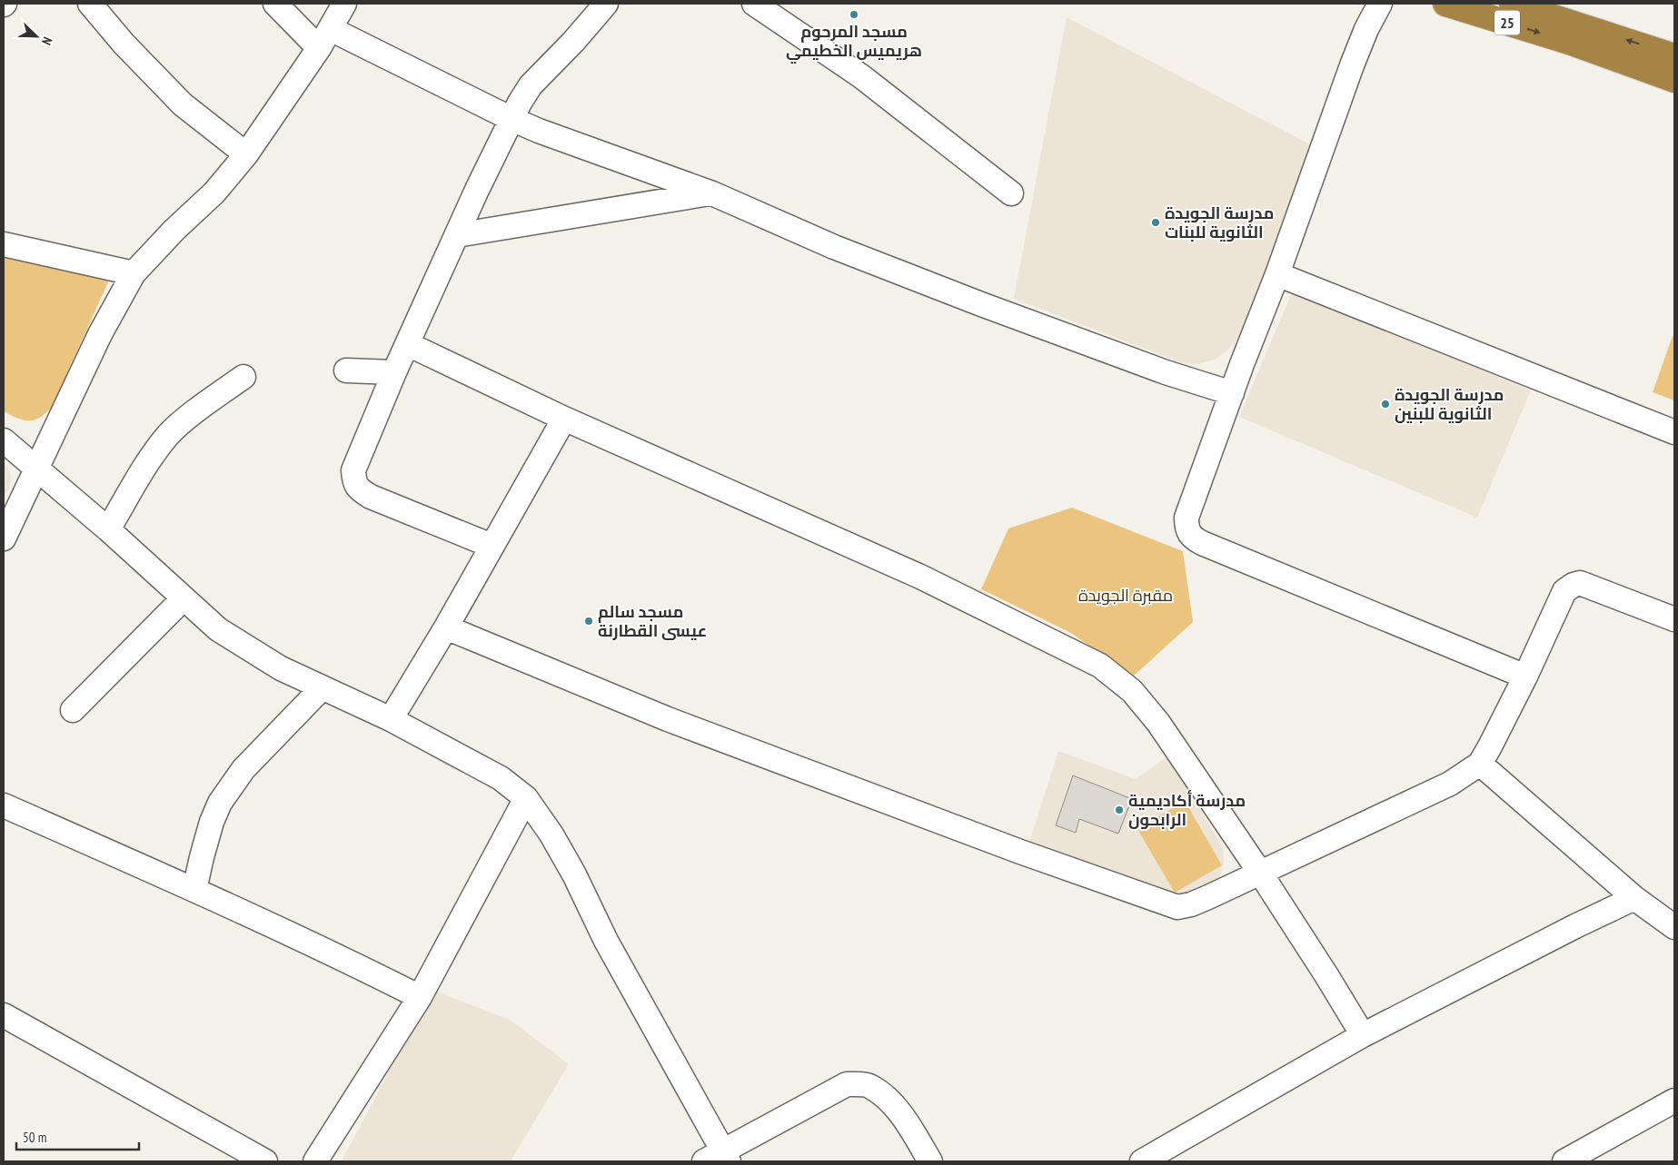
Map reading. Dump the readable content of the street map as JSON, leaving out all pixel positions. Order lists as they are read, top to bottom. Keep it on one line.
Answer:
{"streets":{"highway":["25"]},"parks":["مقبرة الجويدة"],"places":["مسجد المرحوم هريميس الخطيمي","مدرسة الجويدة الثانوية للبنات","مدرسة الجويدة الثانوية للبنين","مسجد سالم عيسى القطارنة","مدرسة أكاديمية الرابحون"],"scale_bar":"50 m","north":"bottom right"}
